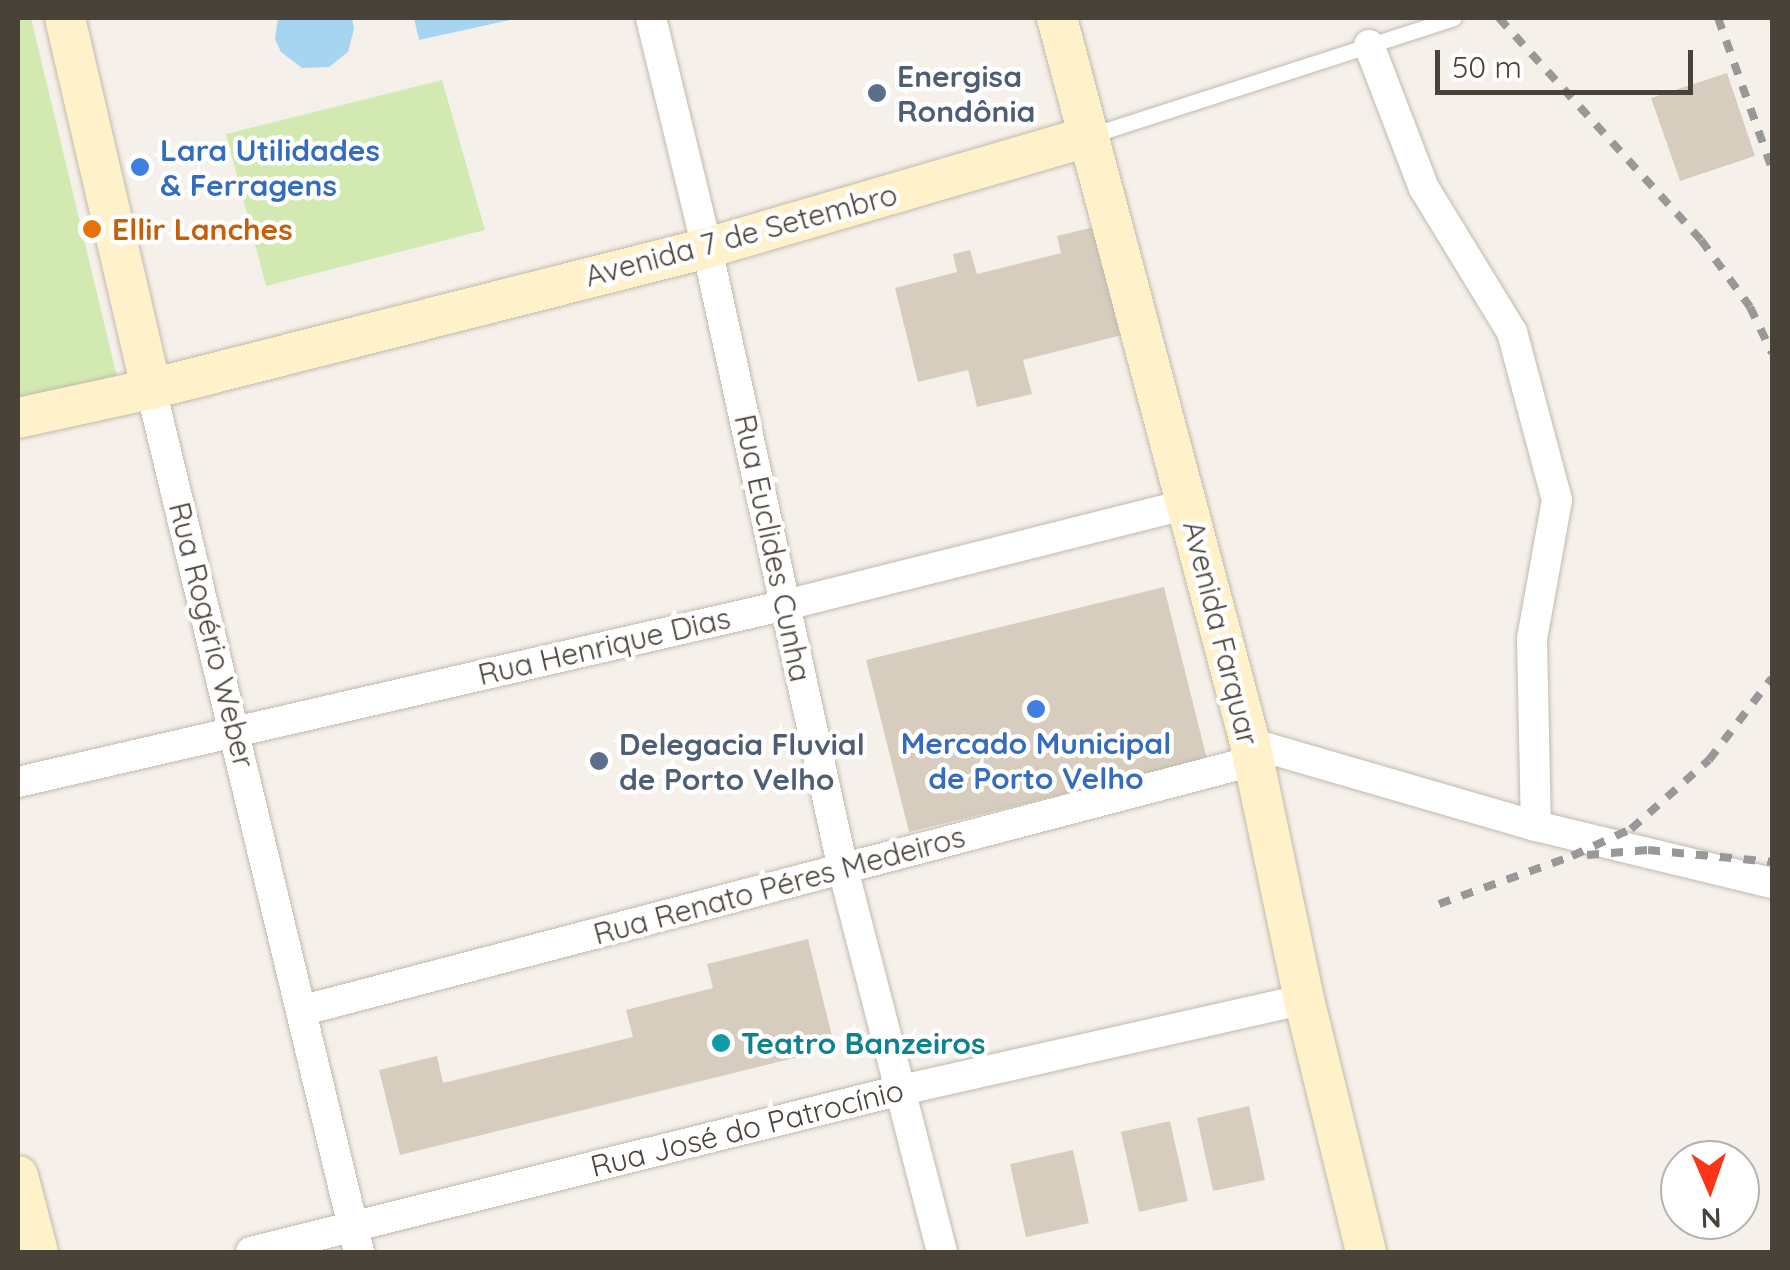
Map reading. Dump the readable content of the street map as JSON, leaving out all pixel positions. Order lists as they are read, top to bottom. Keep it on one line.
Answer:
{"streets":{"street":["Avenida 7 de Setembro","Rua Euclides Cunha","Avenida Farquar","Rua Rogério Weber","Rua Henrique Dias","Rua Renato Péres Medeiros","Rua José do Patrocínio"]},"crossings":[["Avenida 7 de Setembro","Rua Euclides Cunha"],["Avenida 7 de Setembro","Avenida Farquar"],["Avenida 7 de Setembro","Rua Rogério Weber"],["Rua Euclides Cunha","Rua Henrique Dias"],["Rua Euclides Cunha","Rua Renato Péres Medeiros"],["Rua Euclides Cunha","Rua José do Patrocínio"],["Avenida Farquar","Rua Henrique Dias"],["Avenida Farquar","Rua Renato Péres Medeiros"],["Avenida Farquar","Rua José do Patrocínio"],["Rua Rogério Weber","Rua Henrique Dias"],["Rua Rogério Weber","Rua Renato Péres Medeiros"],["Rua Rogério Weber","Rua José do Patrocínio"]],"places":["Energisa Rondônia","Lara Utilidades & Ferragens","Ellir Lanches","Mercado Municipal de Porto Velho","Delegacia Fluvial de Porto Velho","Teatro Banzeiros"],"scale_bar":"50 m","north":"bottom"}
